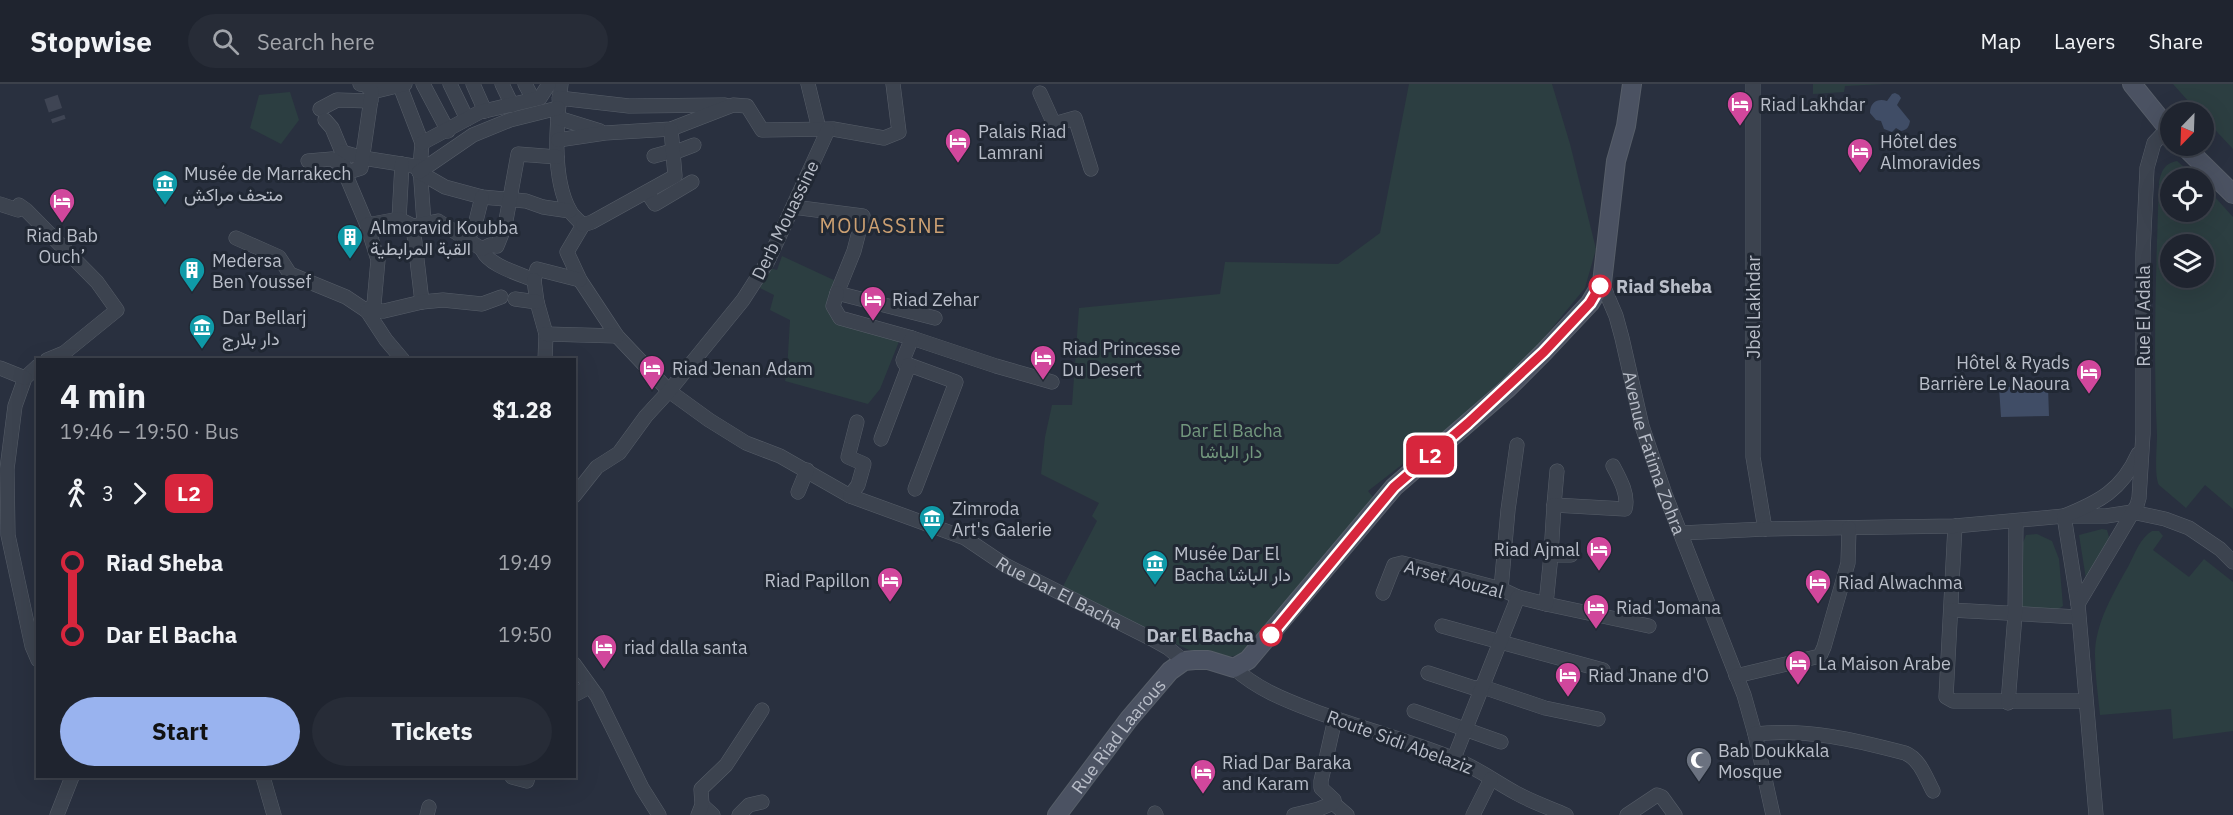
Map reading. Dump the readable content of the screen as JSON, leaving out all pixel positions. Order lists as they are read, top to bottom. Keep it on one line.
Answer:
{"streets":{"street":["Derb Mouassine","Jbel Lakhdar","Rue El Adala","Avenue Fatima Zohra","Arset Aouzal","Rue Dar El Bacha","Rue Riad Laarous","Route Sidi Abelaziz"]},"crossings":[["Derb Mouassine","Rue Dar El Bacha"],["Arset Aouzal","Route Sidi Abelaziz"],["Rue Dar El Bacha","Rue Riad Laarous"]],"districts":["MOUASSINE"],"parks":["Dar El Bacha دار الباشا"],"places":{"hotel":["Riad Lakhdar","Palais Riad Lamrani","Hôtel des Almoravides","Riad Bab Ouch’","Riad Zehar","Riad Princesse Du Desert","Riad Jenan Adam","Hôtel & Ryads Barrière Le Naoura","Riad Ajmal","Riad Papillon","Riad Alwachma","Riad Jomana","riad dalla santa","La Maison Arabe","Riad Jnane d'O","Riad Dar Baraka and Karam"],"museum":["Musée de Marrakech متحف مراكش","Dar Bellarj دار بلارج","Zimroda Art's Galerie","Musée Dar El Bacha دار الباشا"],"building":["Almoravid Koubba القبة المرابطية","Medersa Ben Youssef"],"other":["Riad Sheba","Dar El Bacha"],"mosque":["Bab Doukkala Mosque"]},"lines":["bus line L2"],"north":"bottom left","page":{"header":"Stopwise","search":"Search here","nav":["Map","Layers","Share"],"on_map":"L2","heading":["4 min","19:46 – 19:50 · Bus","$1.28"],"legs":["3","L2"],"list":[{"name":"Riad Sheba","value":"19:49"},{"name":"Dar El Bacha","value":"19:50"}],"buttons":["Start","Tickets"]}}
